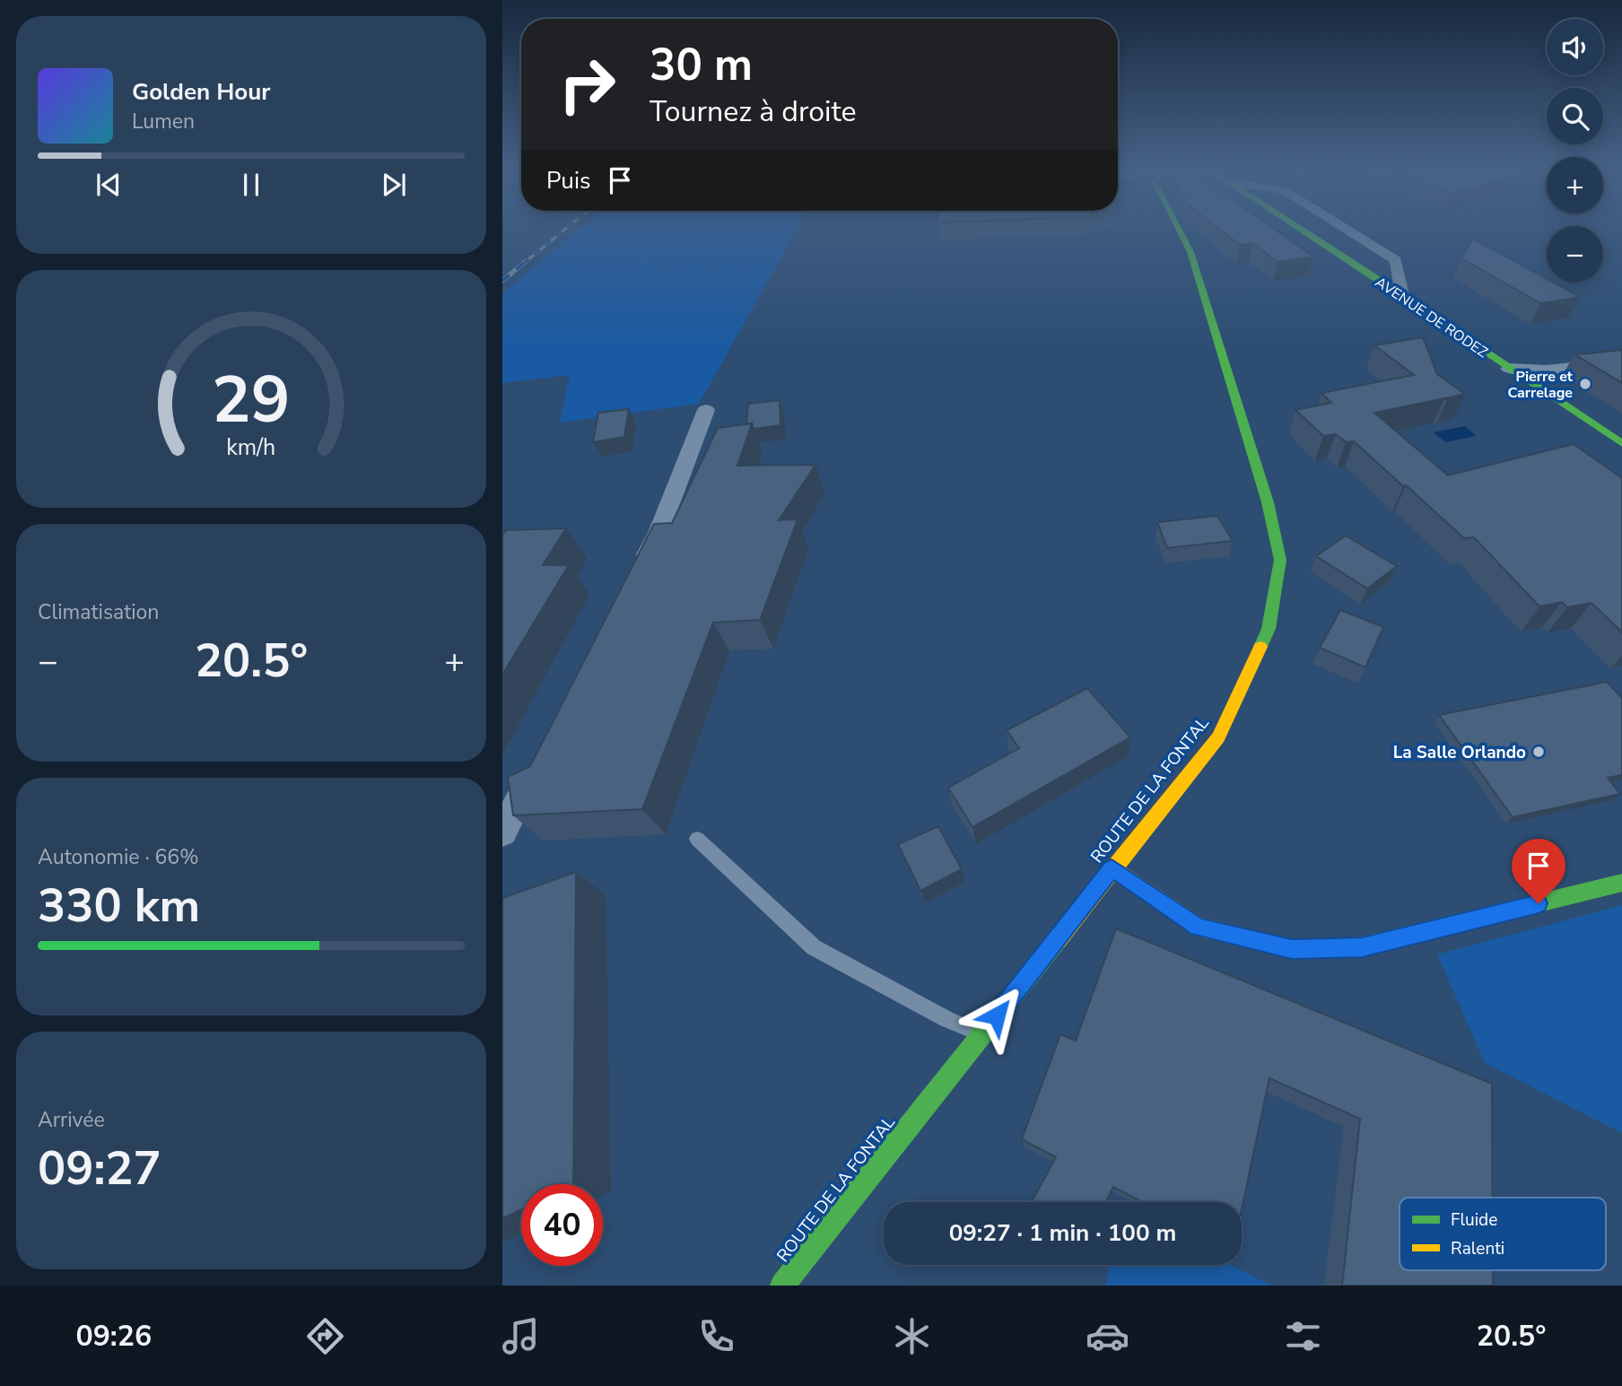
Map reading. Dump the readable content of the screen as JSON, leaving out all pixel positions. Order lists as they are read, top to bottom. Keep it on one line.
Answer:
{"streets":{"street":["AVENUE DE RODEZ","ROUTE DE LA FONTAL"]},"places":["Pierre et Carrelage","La Salle Orlando"],"legend":["Fluide","Ralenti"],"page":{"map_buttons":["+","−"],"turn":["30 m","Tournez à droite"],"song":["Golden Hour","Lumen"],"then":"Puis","tile":["Climatisation",["Autonomie · 66%","330 km"],["Arrivée","09:27"]],"heat":["−","20.5°","+"],"limit":"40","trip":"09:27 · 1 min · 100 m","tabs":["09:26","20.5°"],"gauge":["29","km/h"]}}
